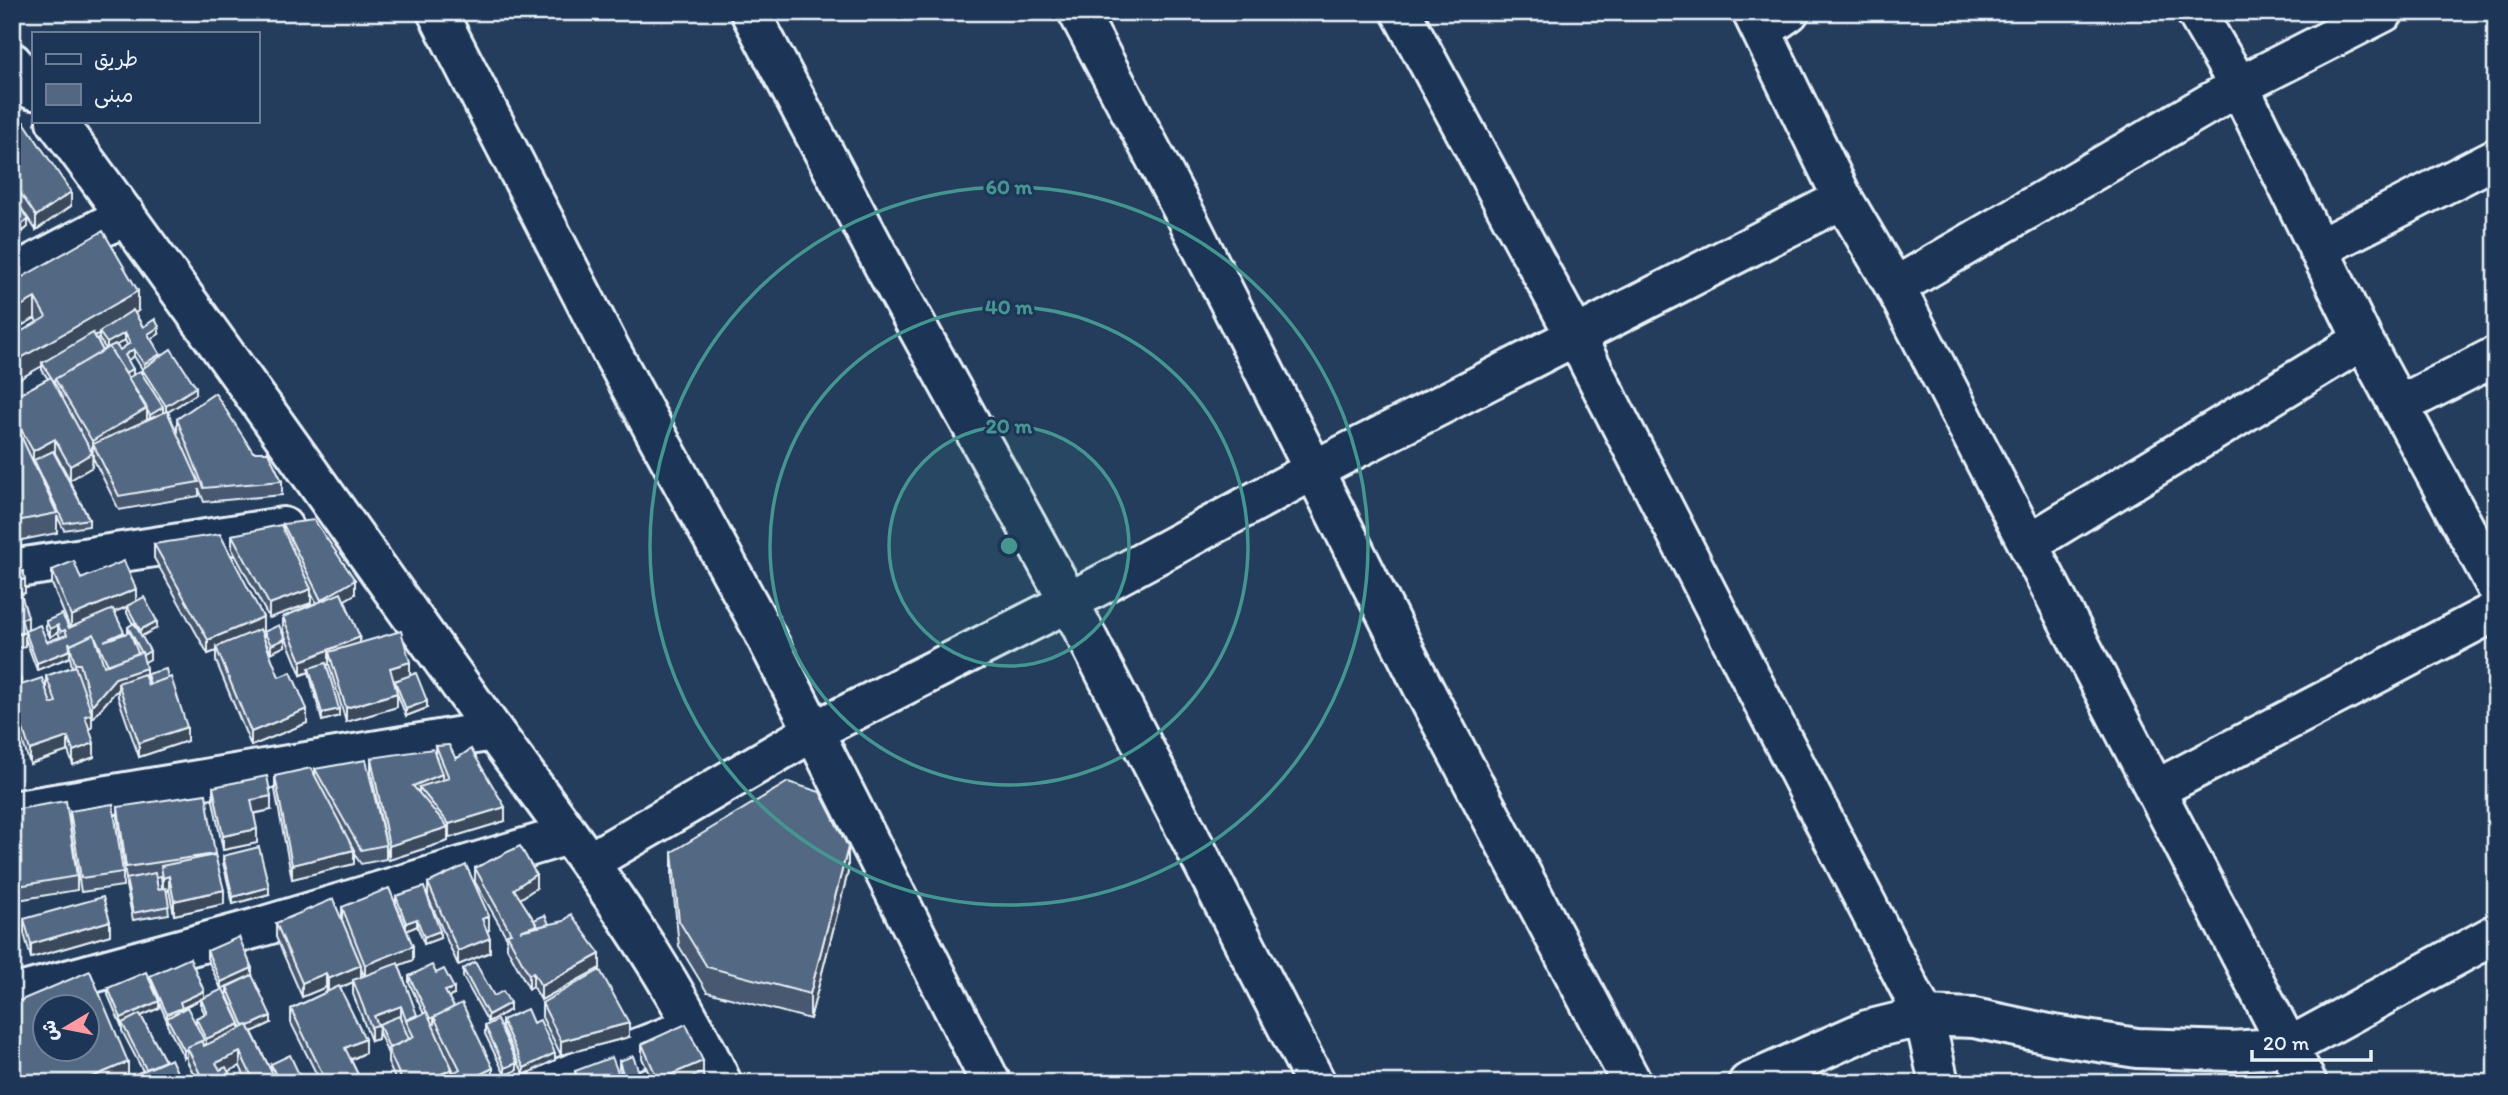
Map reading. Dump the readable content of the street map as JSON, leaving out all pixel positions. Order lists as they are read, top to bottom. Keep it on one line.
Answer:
{"legend":["طريق","مبنى"],"scale_bar":"20 m","north":"left","rings":["60 m","40 m","20 m"]}
